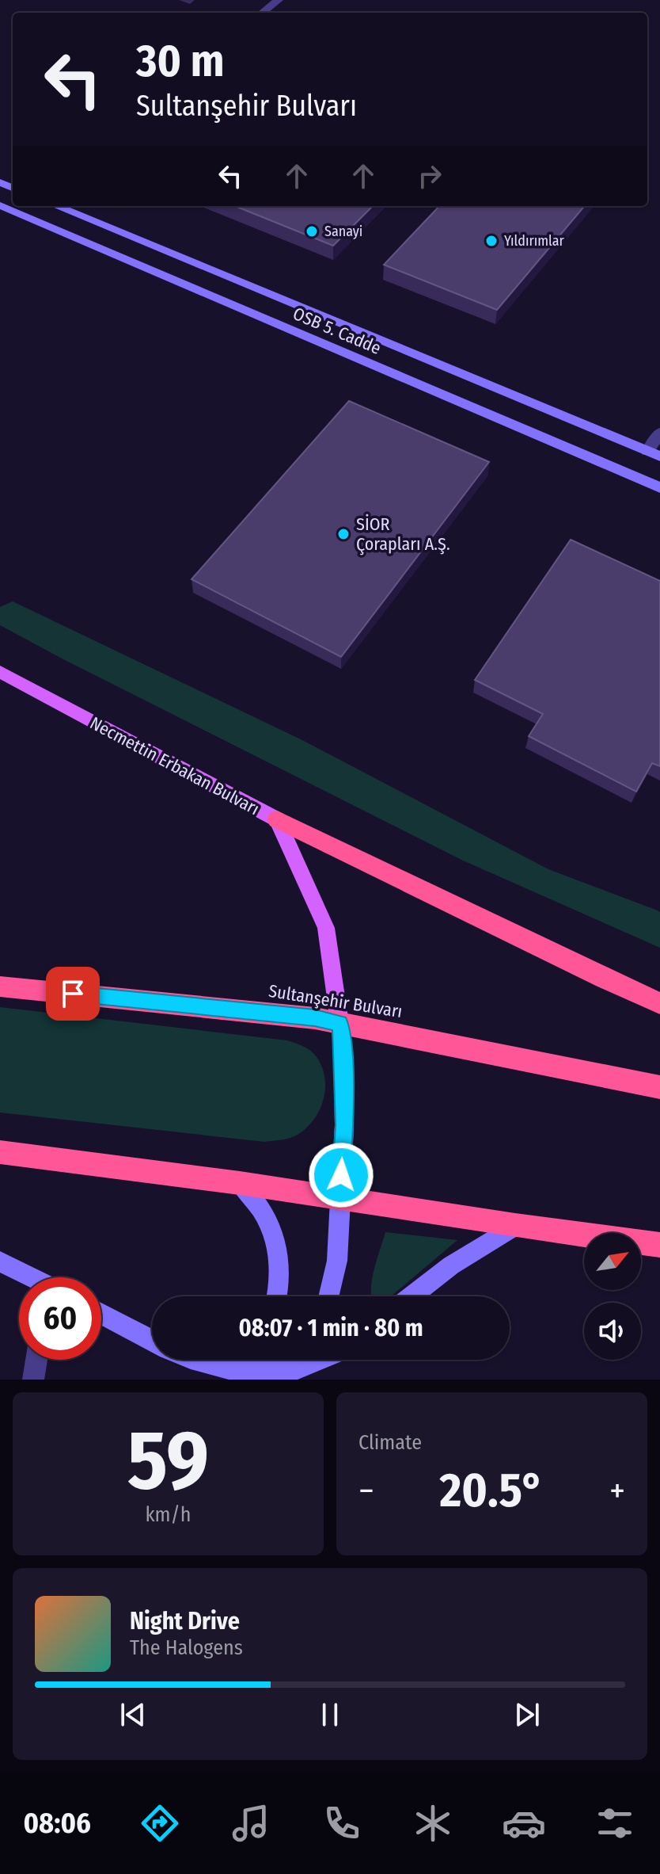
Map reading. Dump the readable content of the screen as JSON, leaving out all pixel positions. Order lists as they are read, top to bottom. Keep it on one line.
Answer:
{"streets":{"highway":["Sultanşehir Bulvarı"],"main road":["Necmettin Erbakan Bulvarı"],"street":["OSB 5. Cadde"]},"crossings":[["Necmettin Erbakan Bulvarı","Sultanşehir Bulvarı"]],"places":["Sanayi","Yıldırımlar","SİOR Çorapları A.Ş."],"north":"top right","page":{"turn":["30 m","Sultanşehir Bulvarı"],"limit":"60","trip":"08:07 · 1 min · 80 m","tile":[["59","km/h"],"Climate"],"heat":["−","20.5°","+"],"song":["Night Drive","The Halogens"],"tabs":"08:06"}}
